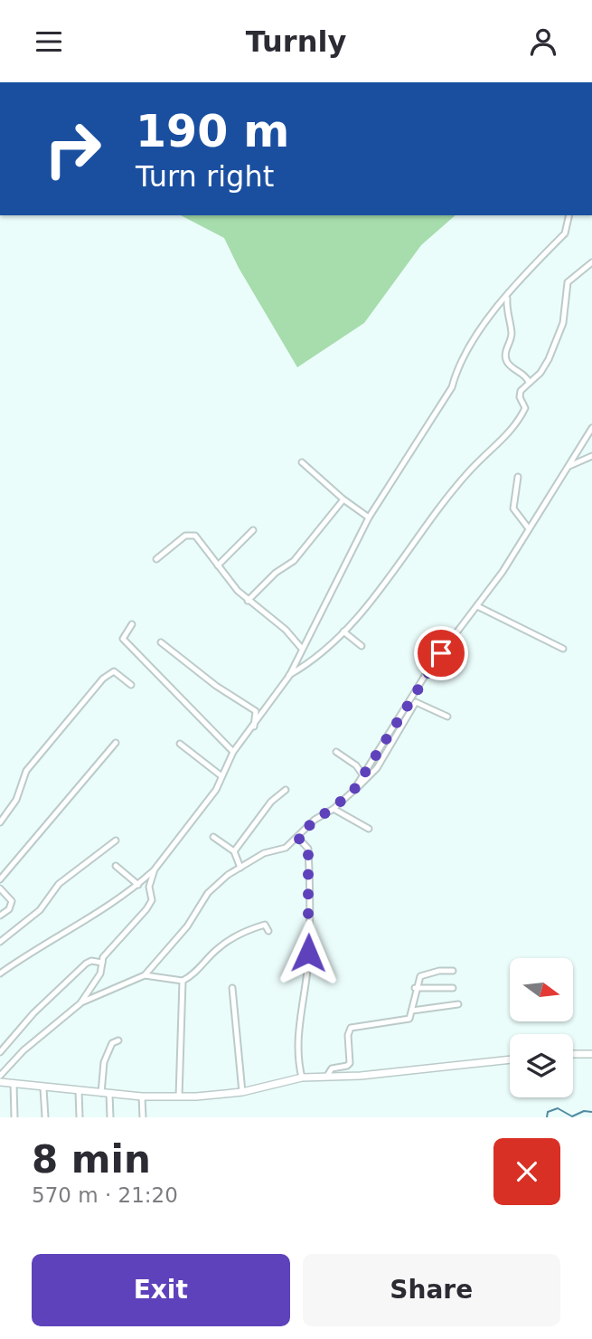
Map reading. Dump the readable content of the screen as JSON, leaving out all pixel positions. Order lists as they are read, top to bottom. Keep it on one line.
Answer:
{"north":"right","page":{"header":"Turnly","turn":["190 m","Turn right"],"heading":["8 min","570 m · 21:20"],"buttons":["Exit","Share"]}}
